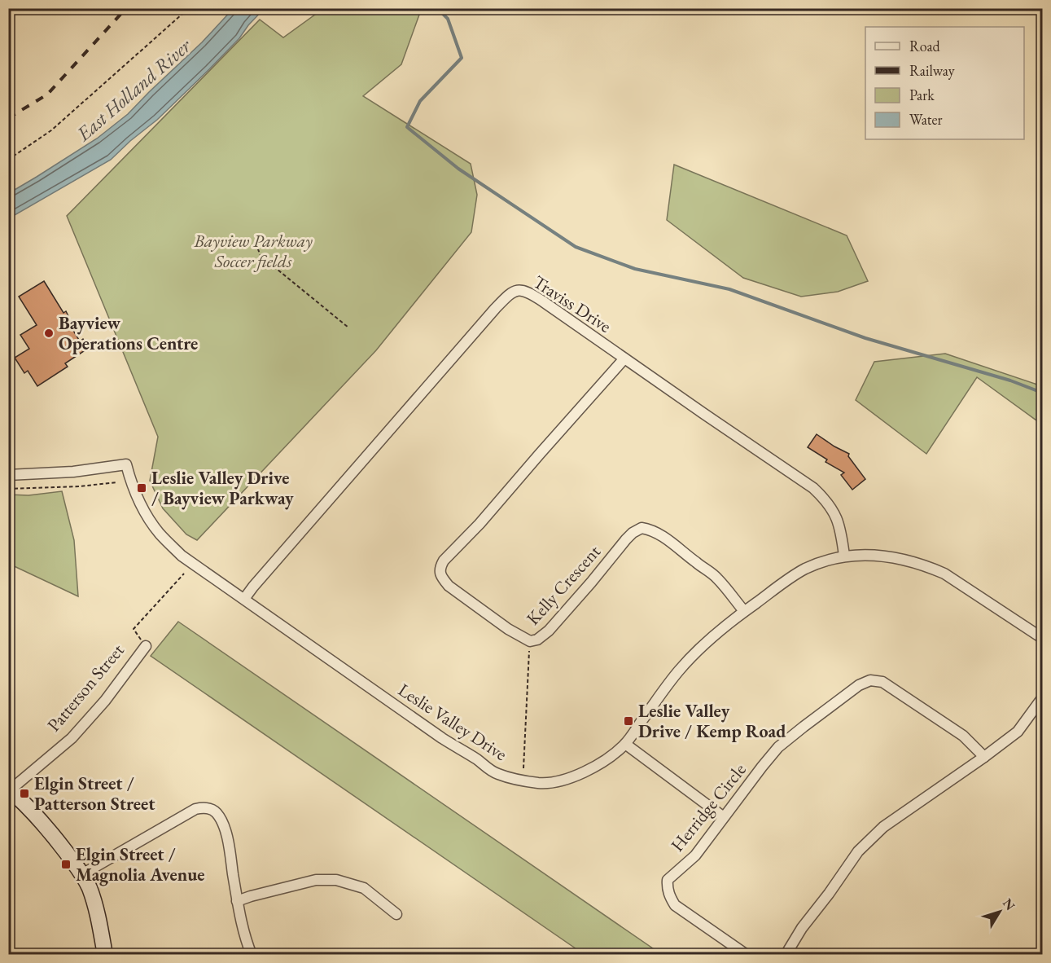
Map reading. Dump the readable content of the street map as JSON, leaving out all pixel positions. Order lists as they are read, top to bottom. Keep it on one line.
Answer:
{"streets":{"street":["Traviss Drive","Kelly Crescent","Patterson Street","Leslie Valley Drive","Herridge Circle"]},"crossings":[["Traviss Drive","Kelly Crescent"],["Traviss Drive","Leslie Valley Drive"],["Kelly Crescent","Leslie Valley Drive"]],"water":["East Holland River"],"parks":["Bayview Parkway Soccer fields"],"places":{"other":["Bayview Operations Centre"],"transit":["Leslie Valley Drive / Bayview Parkway","Leslie Valley Drive / Kemp Road","Elgin Street / Patterson Street","Elgin Street / Magnolia Avenue"]},"legend":["Road","Railway","Park","Water"],"north":"top right"}
